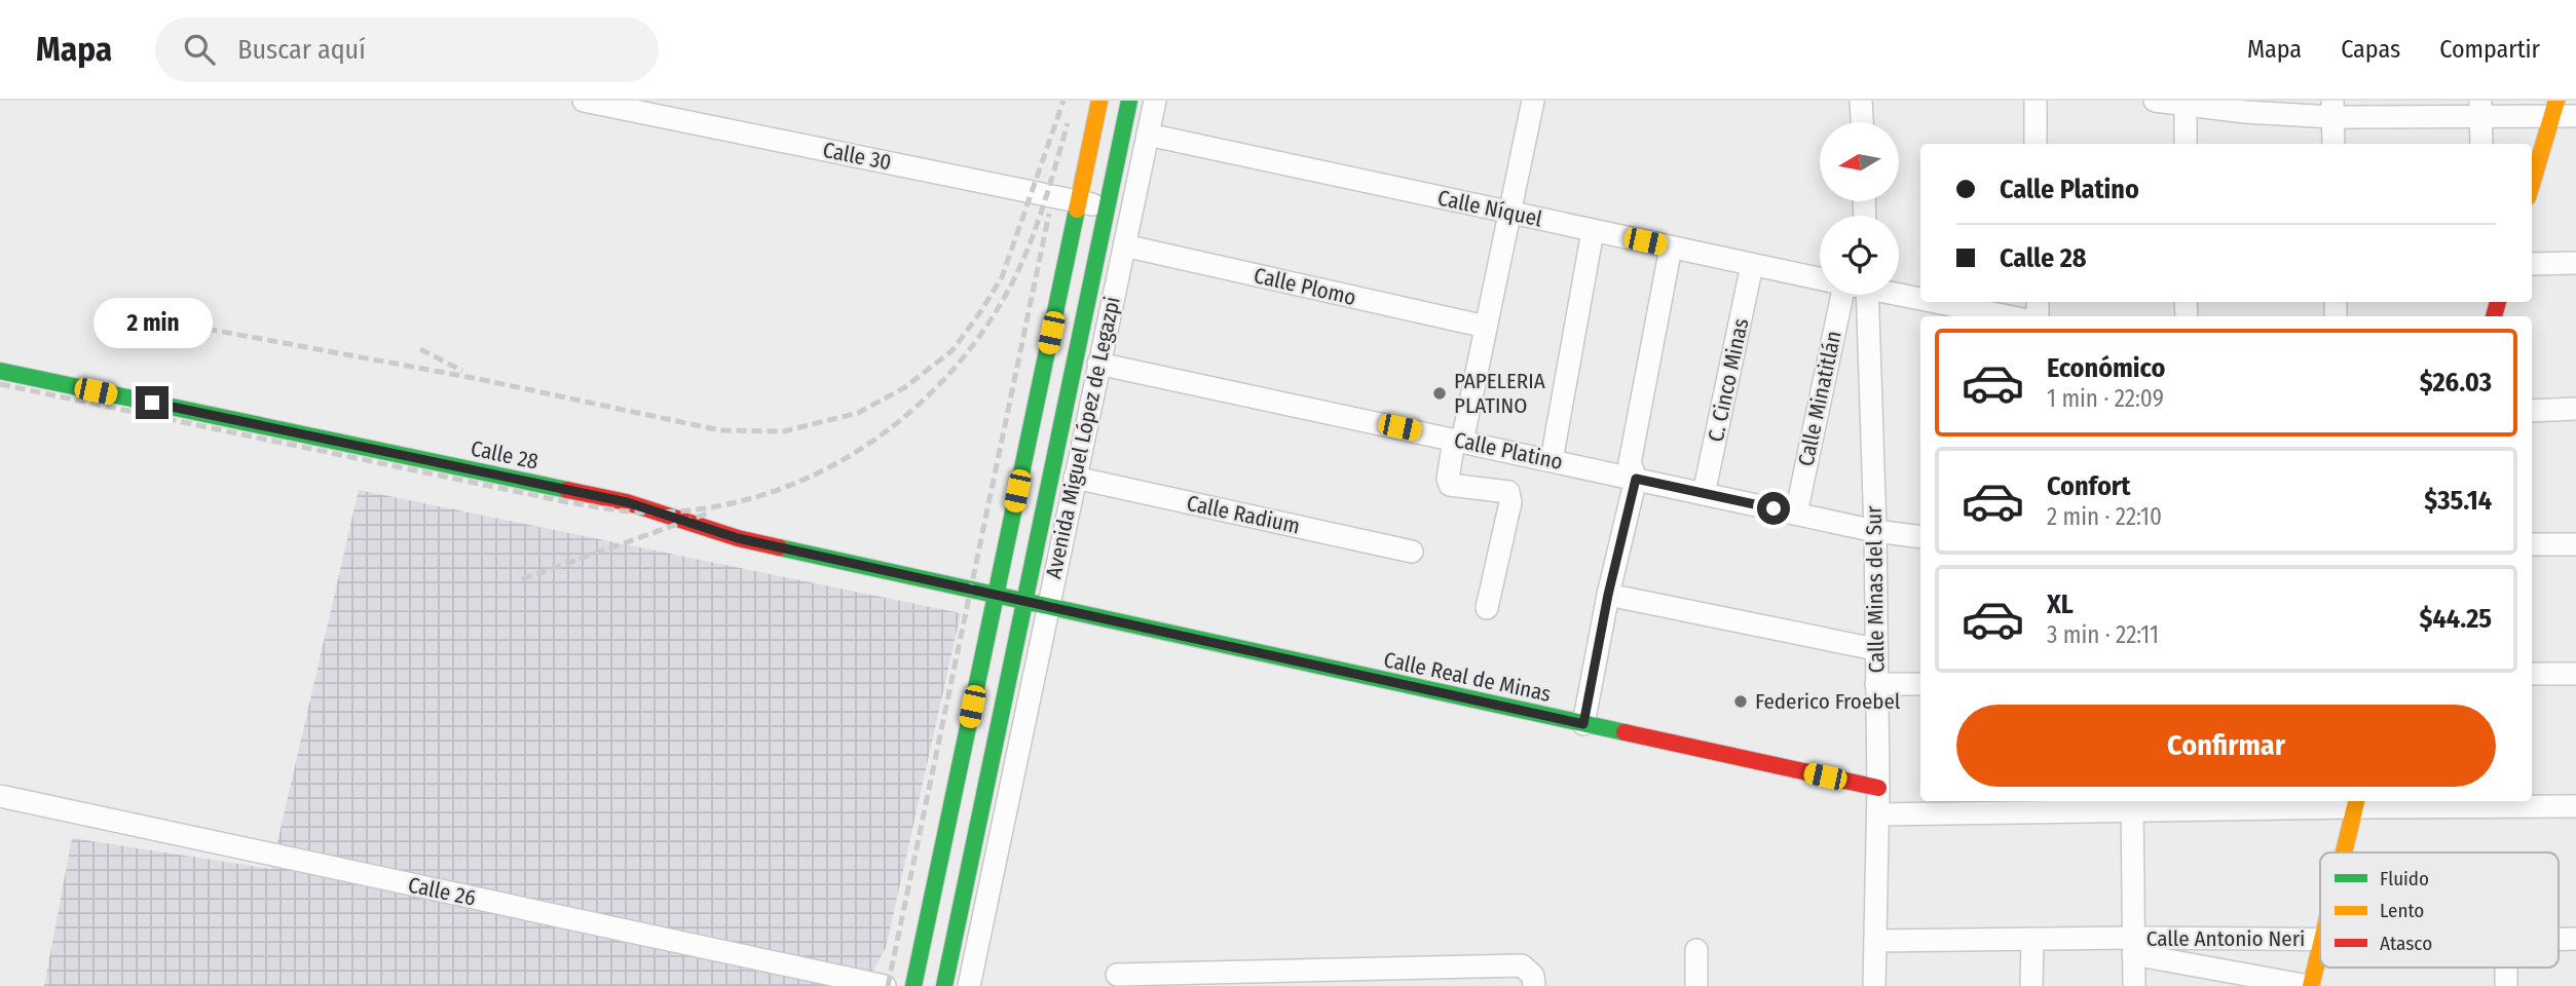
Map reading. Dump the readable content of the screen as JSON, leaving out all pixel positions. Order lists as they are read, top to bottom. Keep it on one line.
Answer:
{"streets":{"street":["Calle 30","Calle Níquel","Calle Plomo","C. Cinco Minas","Calle Minatitlán","Avenida Miguel López de Legazpi","Calle Platino","Calle 28","Calle Radium","Calle Minas del Sur","Calle Real de Minas","Calle 26","Calle Antonio Neri"]},"crossings":[["Calle 30","Avenida Miguel López de Legazpi"],["Calle Níquel","C. Cinco Minas"],["Calle Níquel","Avenida Miguel López de Legazpi"],["Calle Plomo","Avenida Miguel López de Legazpi"],["C. Cinco Minas","Calle Platino"],["Calle Minatitlán","Calle Platino"],["Avenida Miguel López de Legazpi","Calle Platino"],["Avenida Miguel López de Legazpi","Calle 28"],["Avenida Miguel López de Legazpi","Calle Radium"],["Avenida Miguel López de Legazpi","Calle Real de Minas"],["Calle Platino","Calle Minas del Sur"],["Calle 28","Calle Real de Minas"],["Calle Minas del Sur","Calle Real de Minas"],["Calle Minas del Sur","Calle Antonio Neri"]],"places":["PAPELERIA PLATINO","Federico Froebel"],"legend":["Fluido","Lento","Atasco"],"north":"left","page":{"header":"Mapa","search":"Buscar aquí","nav":["Mapa","Capas","Compartir"],"banner":["Calle Platino","Calle 28"],"bubble":"2 min","list":[{"name":"Económico","note":"1 min · 22:09","value":"$26.03"},{"name":"Confort","note":"2 min · 22:10","value":"$35.14"},{"name":"XL","note":"3 min · 22:11","value":"$44.25"}],"buttons":"Confirmar"}}
